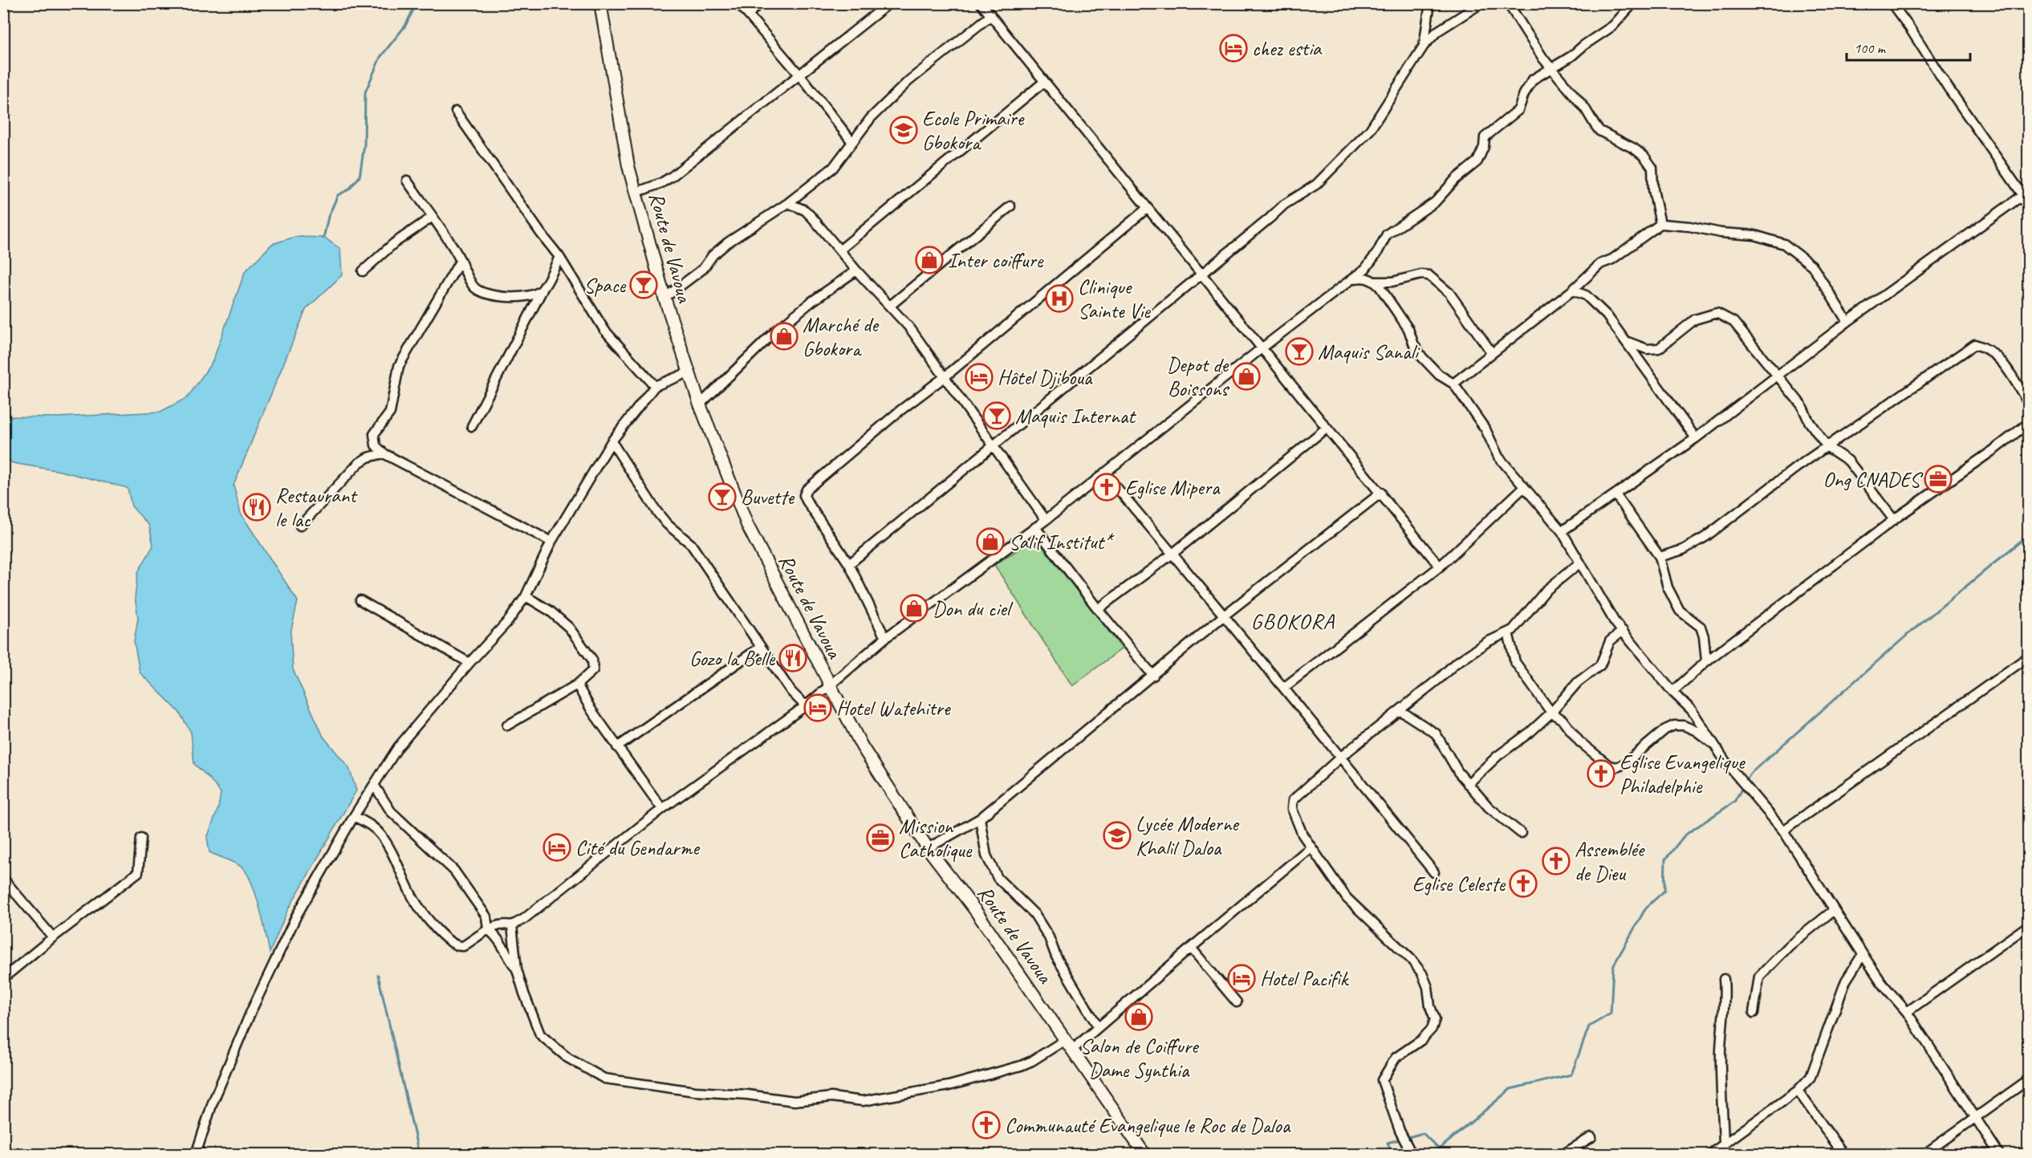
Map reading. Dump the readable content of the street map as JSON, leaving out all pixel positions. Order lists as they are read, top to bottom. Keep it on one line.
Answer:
{"streets":{"main road":["Route de Vavoua"]},"districts":["GBOKORA"],"places":{"hotel":["chez estia","Hôtel Djiboua","Hotel Watehitre","Cité du Gendarme","Hotel Pacifik"],"school or university":["Ecole Primaire Gbokora","Lycée Moderne Khalil Daloa"],"shop":["Inter coiffure","Marché de Gbokora","Depot de Boissons","Salif Institut*","Don du ciel","Salon de Coiffure Dame Synthia"],"bar":["Space","Maquis Sanali","Maquis Internat","Buvette"],"hospital":["Clinique Sainte Vie"],"office":["Ong CNADES","Mission Catholique"],"church":["Eglise Mipera","Eglise Evangelique Philadelphie","Assemblée de Dieu","Eglise Celeste","Communauté Evangelique le Roc de Daloa"],"restaurant":["Restaurant le lac","Gozo la Belle"]},"scale_bar":"100 m"}
